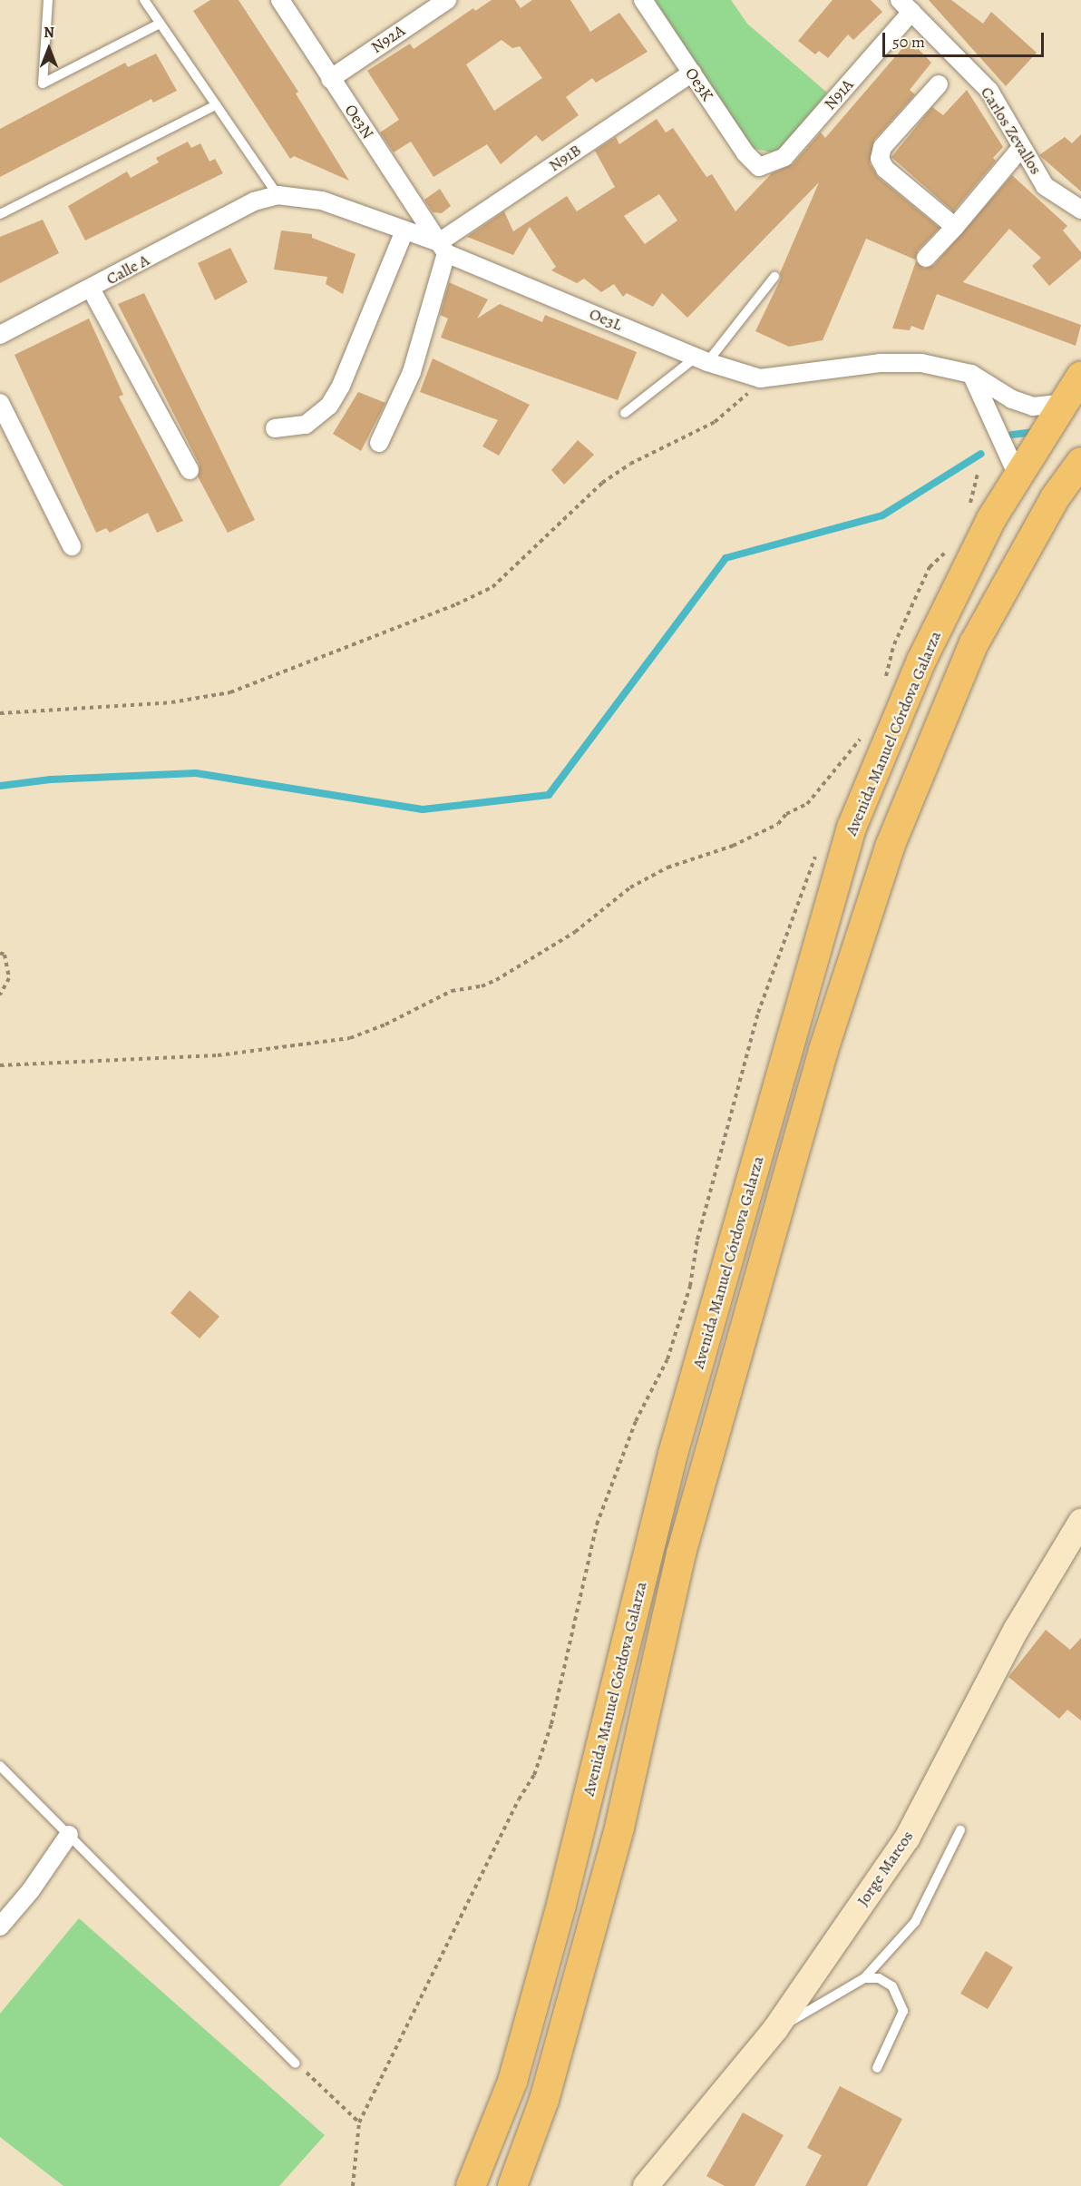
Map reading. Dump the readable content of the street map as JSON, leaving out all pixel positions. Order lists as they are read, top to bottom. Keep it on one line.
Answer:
{"streets":{"main road":["Avenida Manuel Córdova Galarza","Jorge Marcos"],"street":["N92A","Oe3K","N91A","Oe3N","Carlos Zevallos","N91B","Calle A","Oe3L"]},"crossings":[["N92A","Oe3N"],["Oe3K","N91A"],["Oe3K","N91B"],["N91A","Carlos Zevallos"],["Oe3N","N91B"],["Oe3N","Oe3L"],["N91B","Oe3L"],["Calle A","Oe3L"],["Oe3L","Avenida Manuel Córdova Galarza"]],"scale_bar":"50 m","north":"top"}
